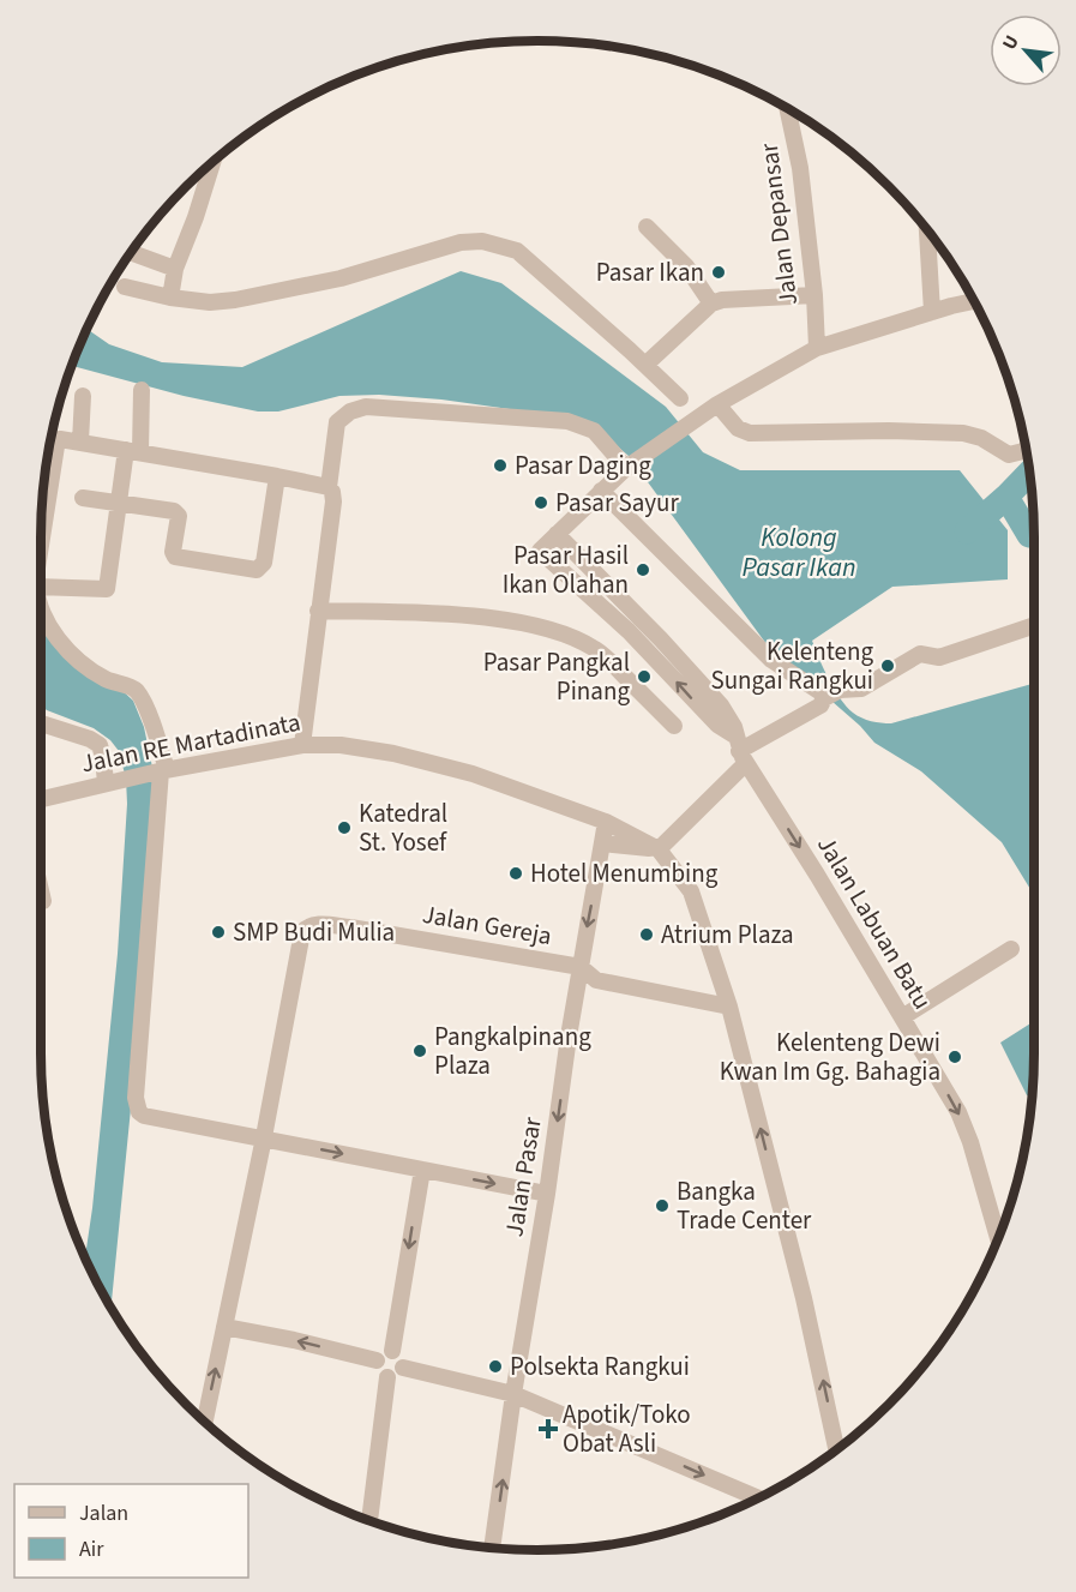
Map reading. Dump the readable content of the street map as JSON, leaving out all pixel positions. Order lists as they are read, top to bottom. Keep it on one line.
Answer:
{"streets":{"street":["Jalan Depansar","Jalan RE Martadinata","Jalan Labuan Batu","Jalan Gereja","Jalan Pasar"]},"crossings":[["Jalan RE Martadinata","Jalan Pasar"],["Jalan Gereja","Jalan Pasar"]],"water":["Kolong Pasar Ikan"],"places":{"other":["Pasar Ikan","Pasar Daging","Pasar Sayur","Pasar Hasil Ikan Olahan","Kelenteng Sungai Rangkui","Pasar Pangkal Pinang","Katedral St. Yosef","Hotel Menumbing","SMP Budi Mulia","Atrium Plaza","Pangkalpinang Plaza","Kelenteng Dewi Kwan Im Gg. Bahagia","Bangka Trade Center","Polsekta Rangkui"],"health":["Apotik/Toko Obat Asli"]},"legend":["Jalan","Air"],"north":"top left"}
